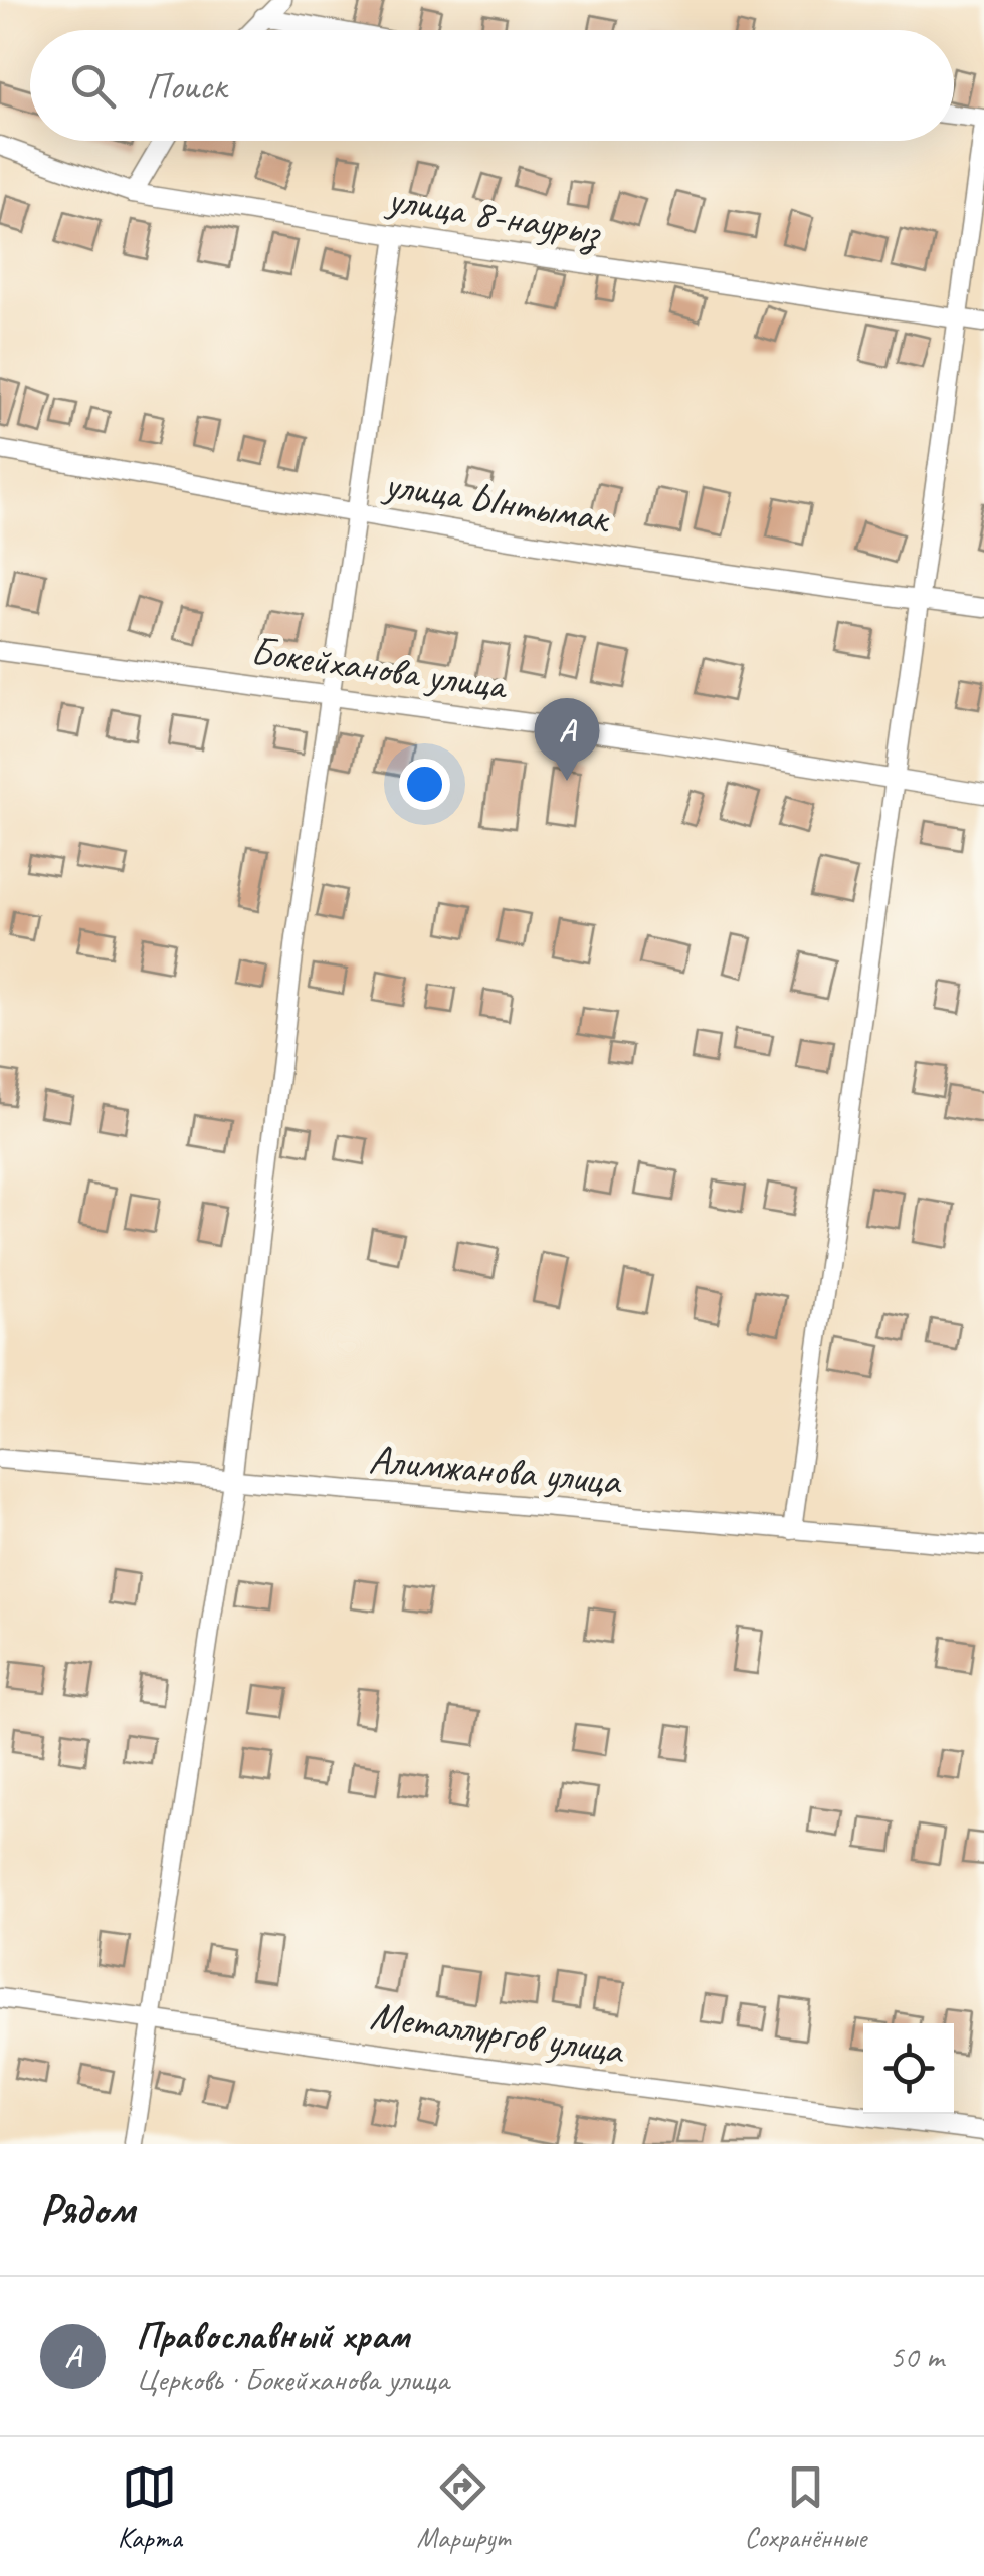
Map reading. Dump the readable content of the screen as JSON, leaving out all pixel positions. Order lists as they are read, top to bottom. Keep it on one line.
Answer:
{"streets":{"street":["улица 8-наурыз","улица Ынтымак","Бокейханова улица","Алимжанова улица","Металлургов улица"]},"page":{"search":"Поиск","pins":"A","heading":"Рядом","list":[{"mark":"A","name":"Православный храм","note":"Церковь · Бокейханова улица","value":"50 m"}],"nav":["Карта","Маршрут","Сохранённые"]}}
